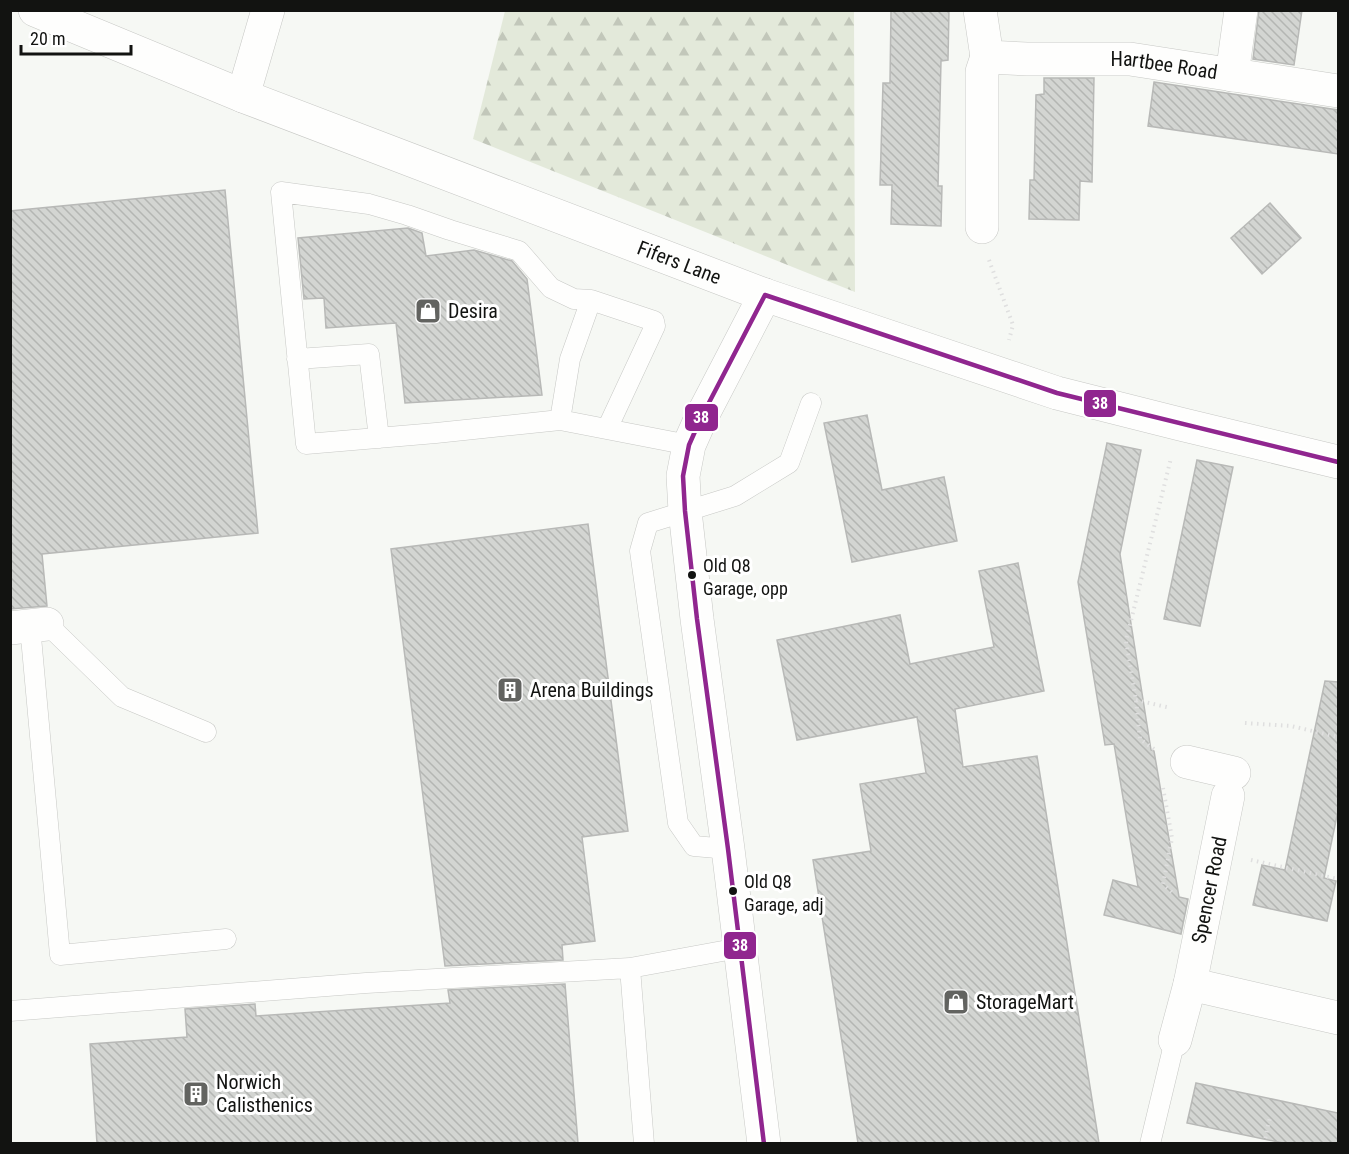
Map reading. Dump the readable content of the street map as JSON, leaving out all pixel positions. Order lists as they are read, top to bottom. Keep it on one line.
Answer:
{"streets":{"street":["Hartbee Road","Fifers Lane","Spencer Road"]},"places":{"shop":["Desira","StorageMart"],"other":["Old Q8 Garage, opp","Old Q8 Garage, adj"],"building":["Arena Buildings","Norwich Calisthenics"]},"lines":["transit line 38"],"scale_bar":"20 m"}
